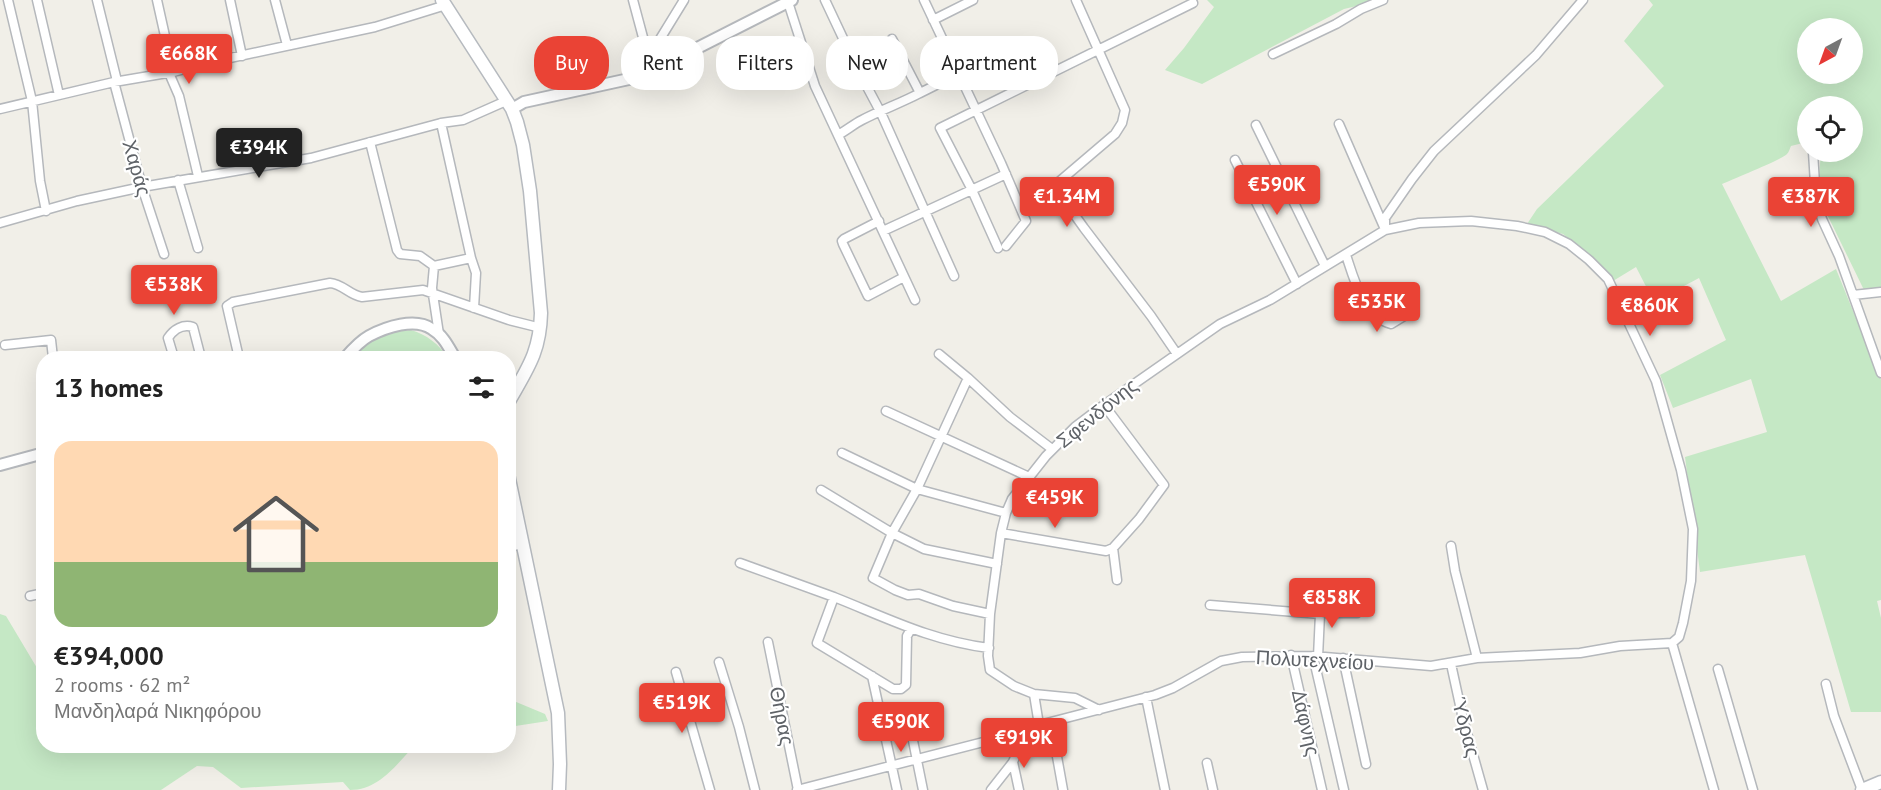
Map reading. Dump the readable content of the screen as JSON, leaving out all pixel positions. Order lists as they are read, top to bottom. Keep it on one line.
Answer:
{"streets":{"street":["Χαράς","Σφενδόνης","Πολυτεχνείου","Θήρας","Δάφνης","Ύδρας"]},"crossings":[["Πολυτεχνείου","Θήρας"],["Πολυτεχνείου","Δάφνης"],["Πολυτεχνείου","Ύδρας"]],"north":"bottom left","page":{"price":["€668K","€394K","€590K","€1.34M","€387K","€538K","€535K","€860K","€459K","€858K","€519K","€590K","€919K"],"chip":["Buy","Rent","Filters","New","Apartment"],"heading":"13 homes","list":[{"name":"€394,000","note":"2 rooms · 62 m² · Μανδηλαρά Νικηφόρου"}]}}
